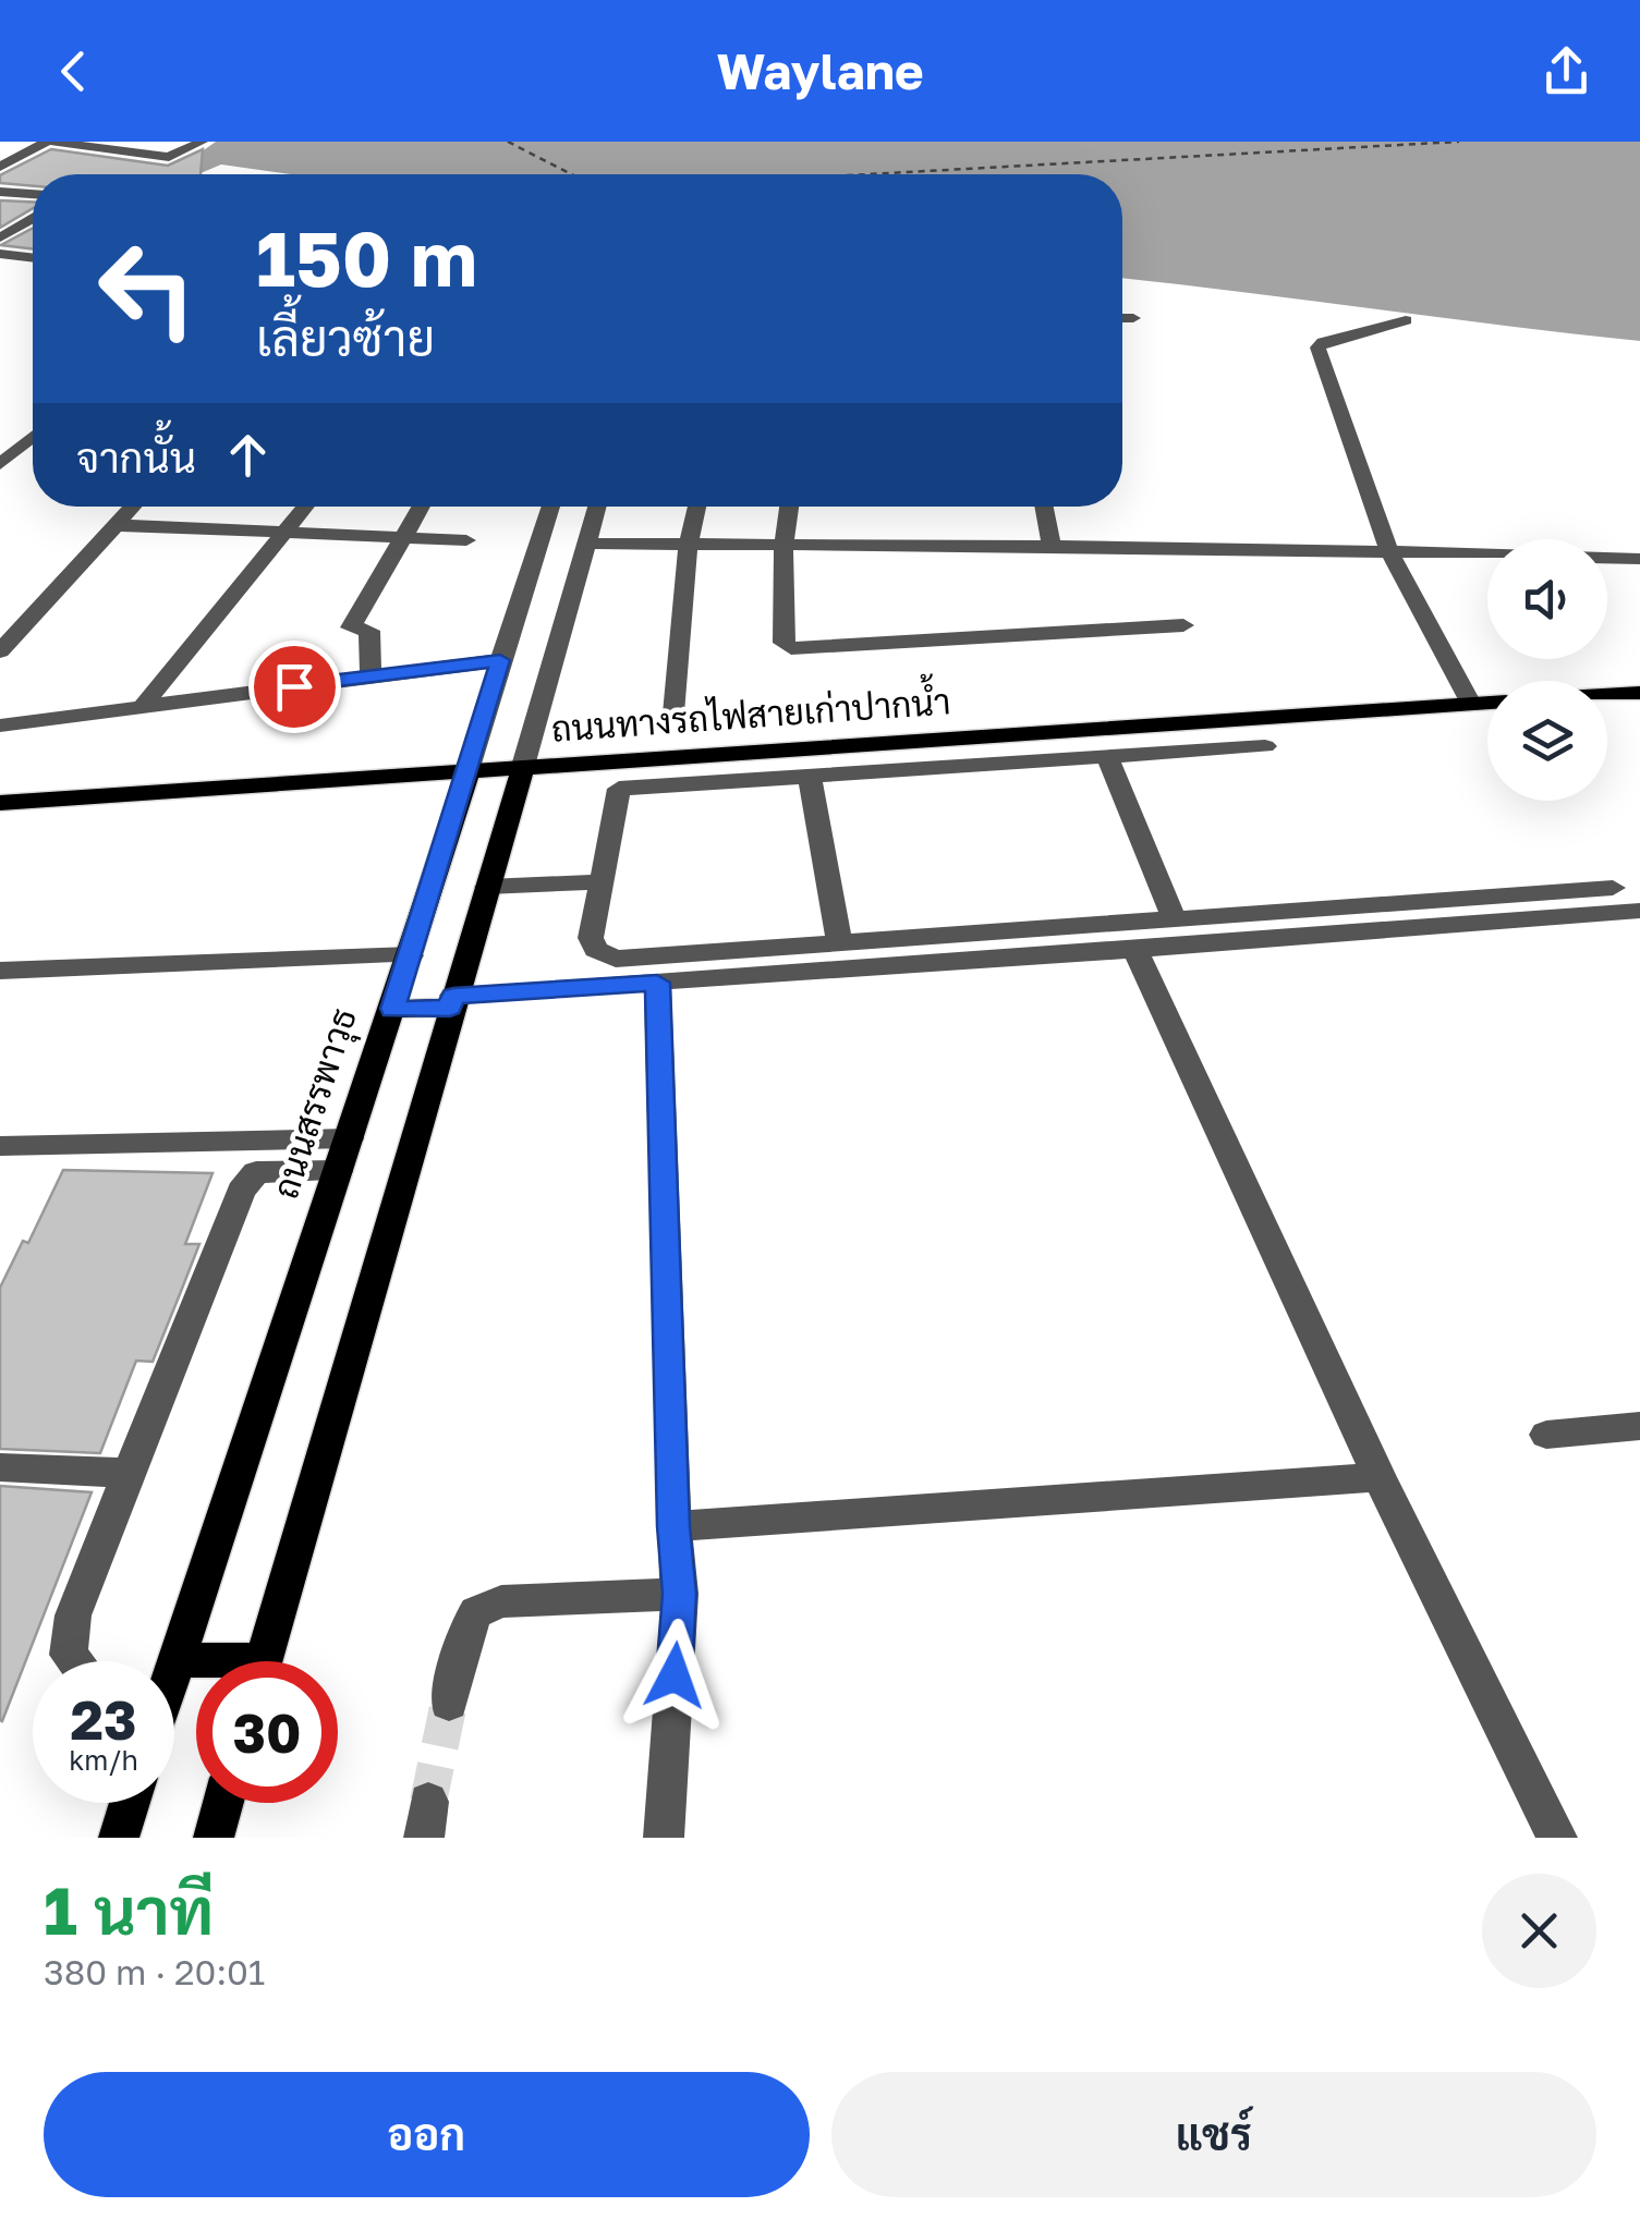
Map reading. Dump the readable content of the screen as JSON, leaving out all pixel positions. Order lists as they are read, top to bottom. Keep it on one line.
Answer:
{"streets":{"main road":["ถนนทางรถไฟสายเก่าปากน้ำ","ถนนสรรพาวุธ"]},"crossings":[["ถนนทางรถไฟสายเก่าปากน้ำ","ถนนสรรพาวุธ"]],"page":{"header":"Waylane","turn":["150 m","เลี้ยวซ้าย"],"then":"จากนั้น","speed":"23 km/h","limit":"30","heading":["1 นาที","380 m · 20:01"],"buttons":["ออก","แชร์"]}}
